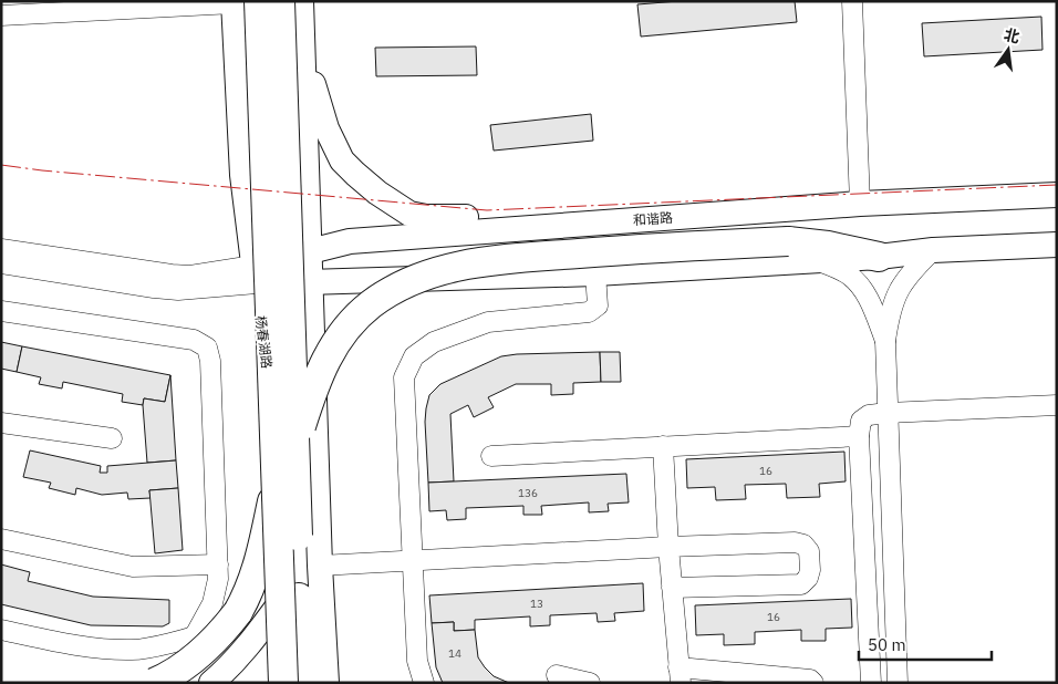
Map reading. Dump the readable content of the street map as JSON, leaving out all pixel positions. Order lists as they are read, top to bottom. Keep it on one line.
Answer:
{"streets":{"main road":["和谐路","杨春湖路"]},"crossings":[["和谐路","杨春湖路"]],"house_numbers":["16","136","13","16","14"],"scale_bar":"50 m","north":"top"}
